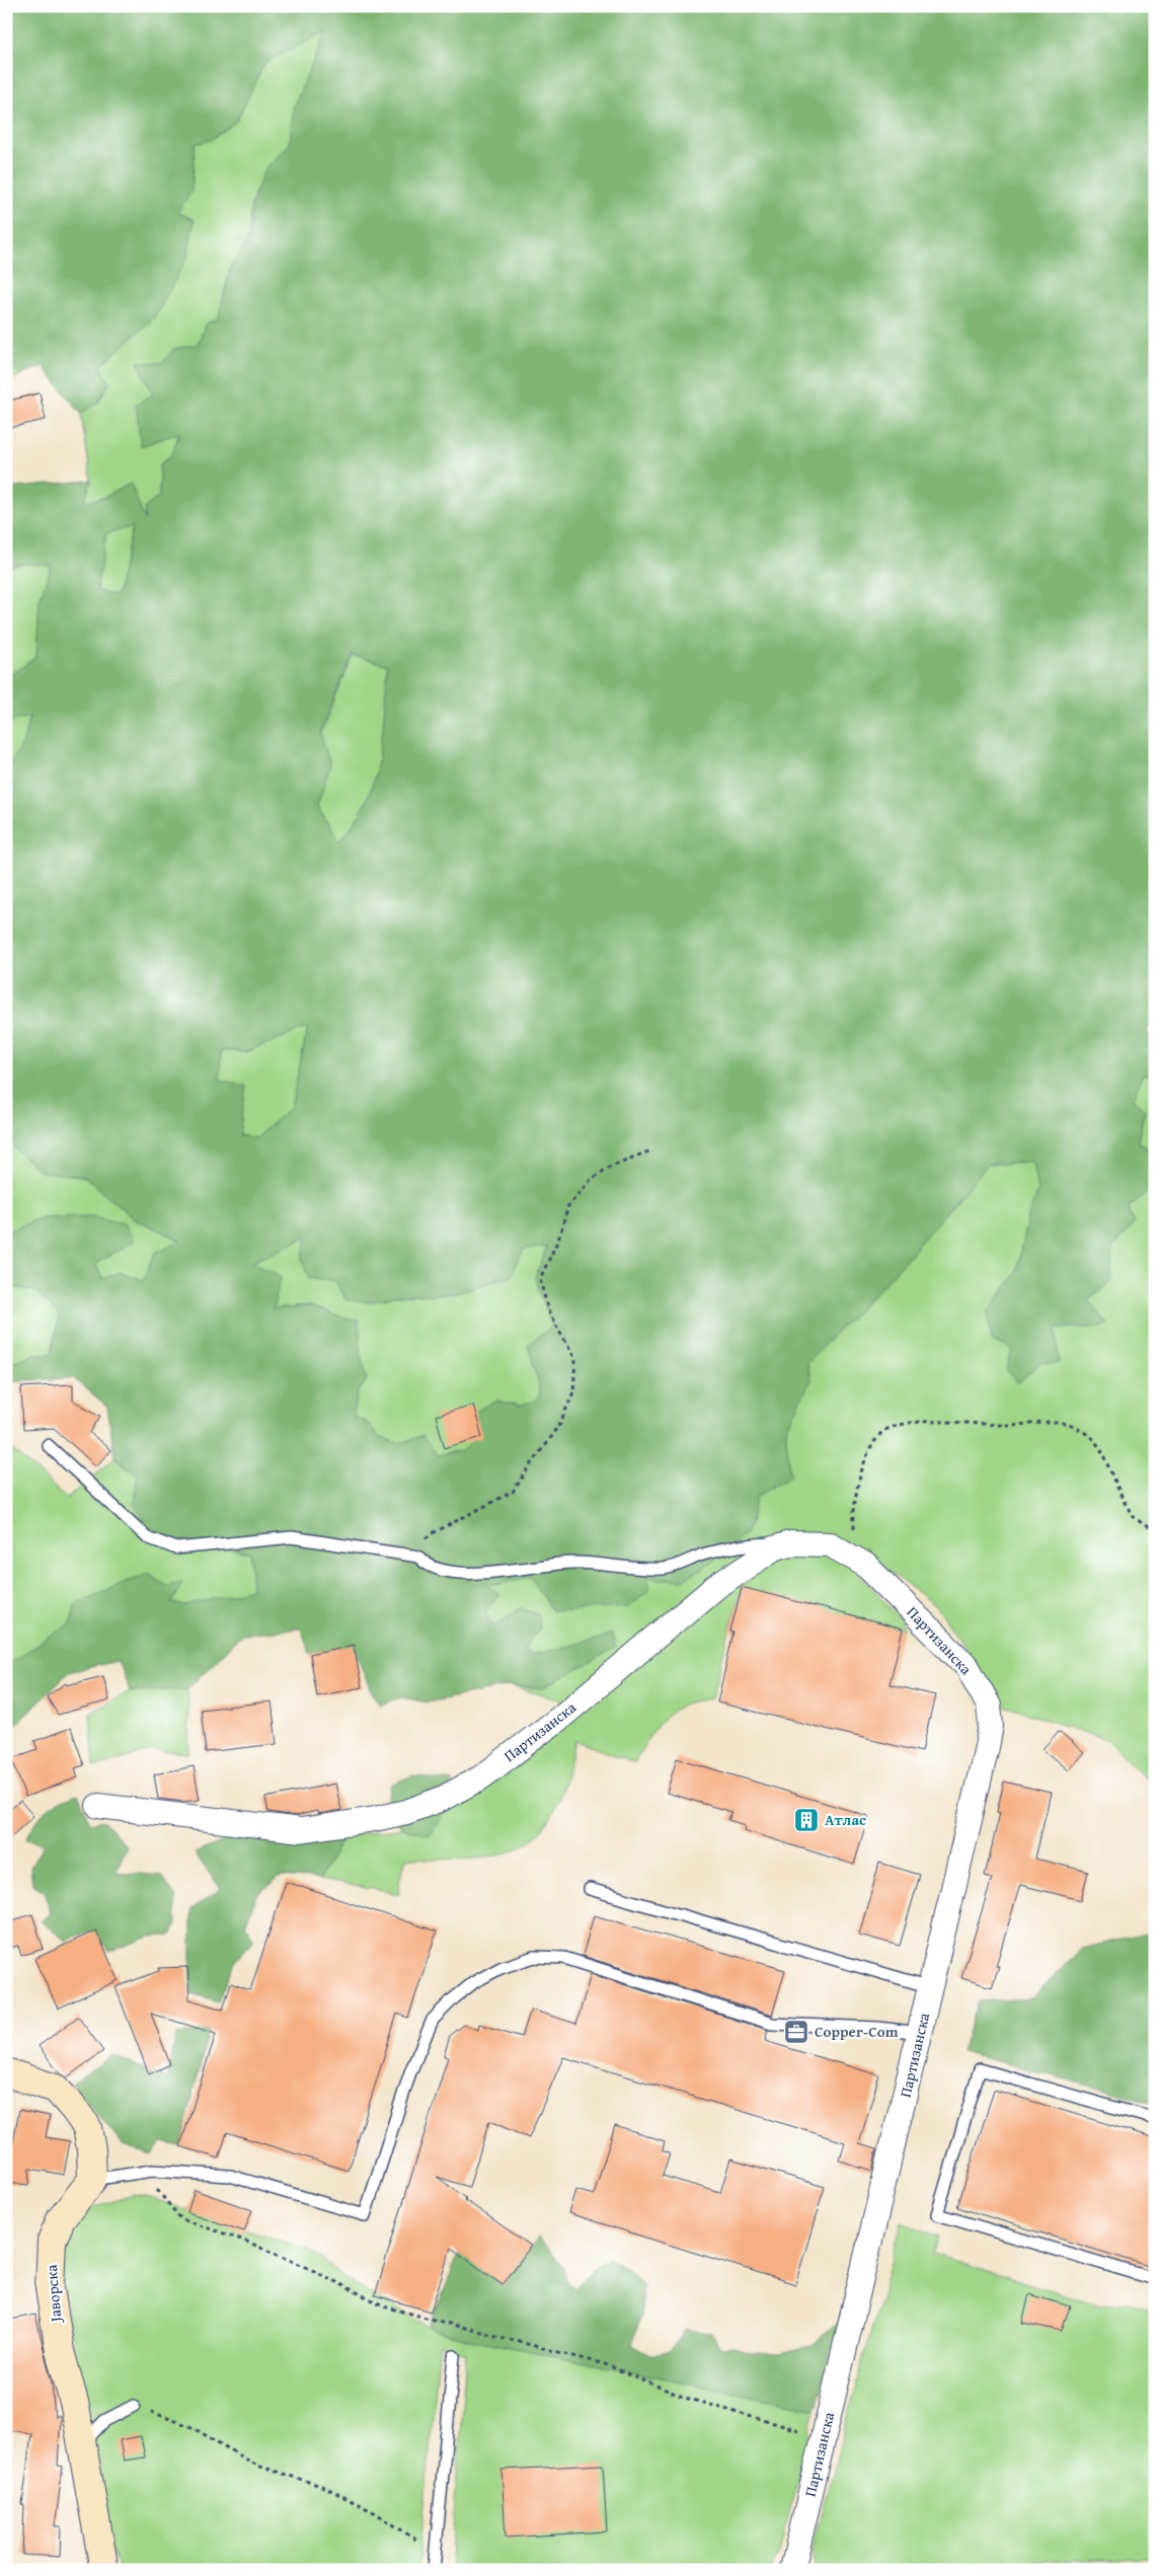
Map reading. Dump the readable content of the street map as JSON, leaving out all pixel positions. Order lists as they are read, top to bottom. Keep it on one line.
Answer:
{"streets":{"street":["Партизанска","Јаворска"]},"places":{"building":["Атлас"],"office":["Copper-Com"]}}
